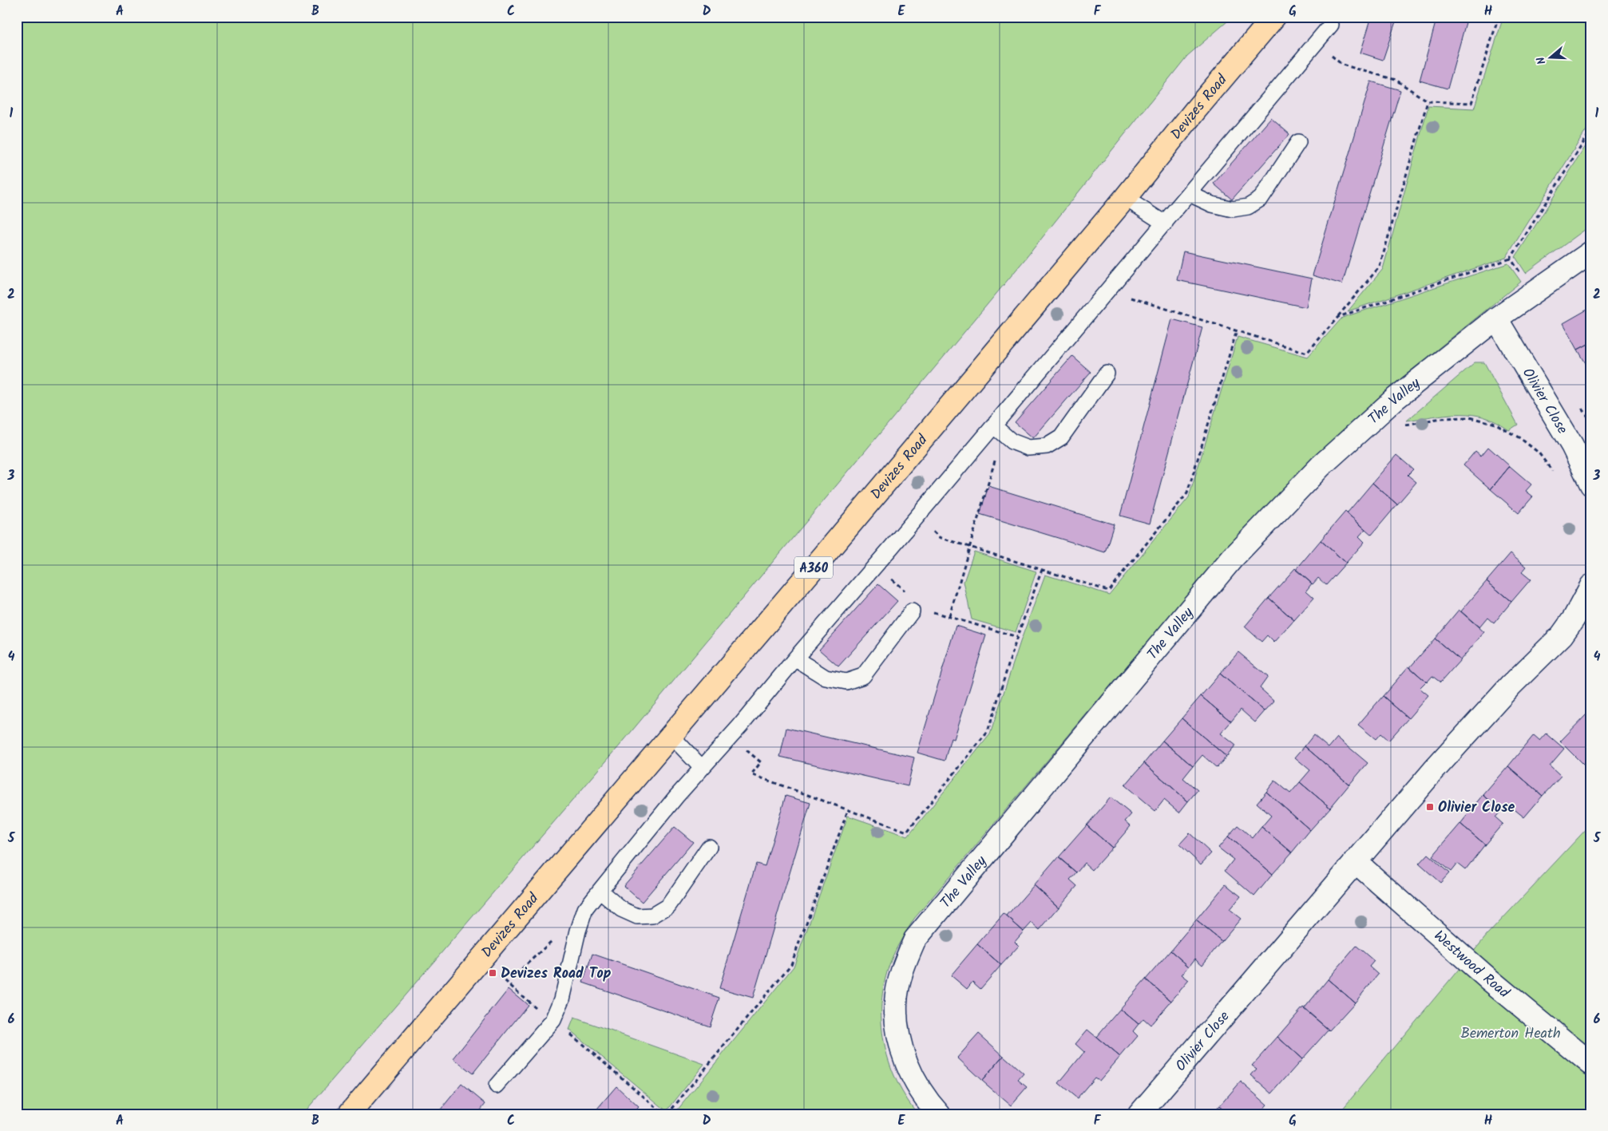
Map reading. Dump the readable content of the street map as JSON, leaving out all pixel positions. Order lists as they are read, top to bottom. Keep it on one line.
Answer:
{"streets":{"main road":["Devizes Road","A360"],"street":["The Valley","Olivier Close","Westwood Road"]},"crossings":[["The Valley","Olivier Close"],["Olivier Close","Westwood Road"]],"parks":["Bemerton Heath"],"places":{"transit":["Olivier Close","Devizes Road Top"]},"north":"left","grid":{"columns":["A","B","C","D","E","F","G","H"],"rows":["1","2","3","4","5","6"]}}
